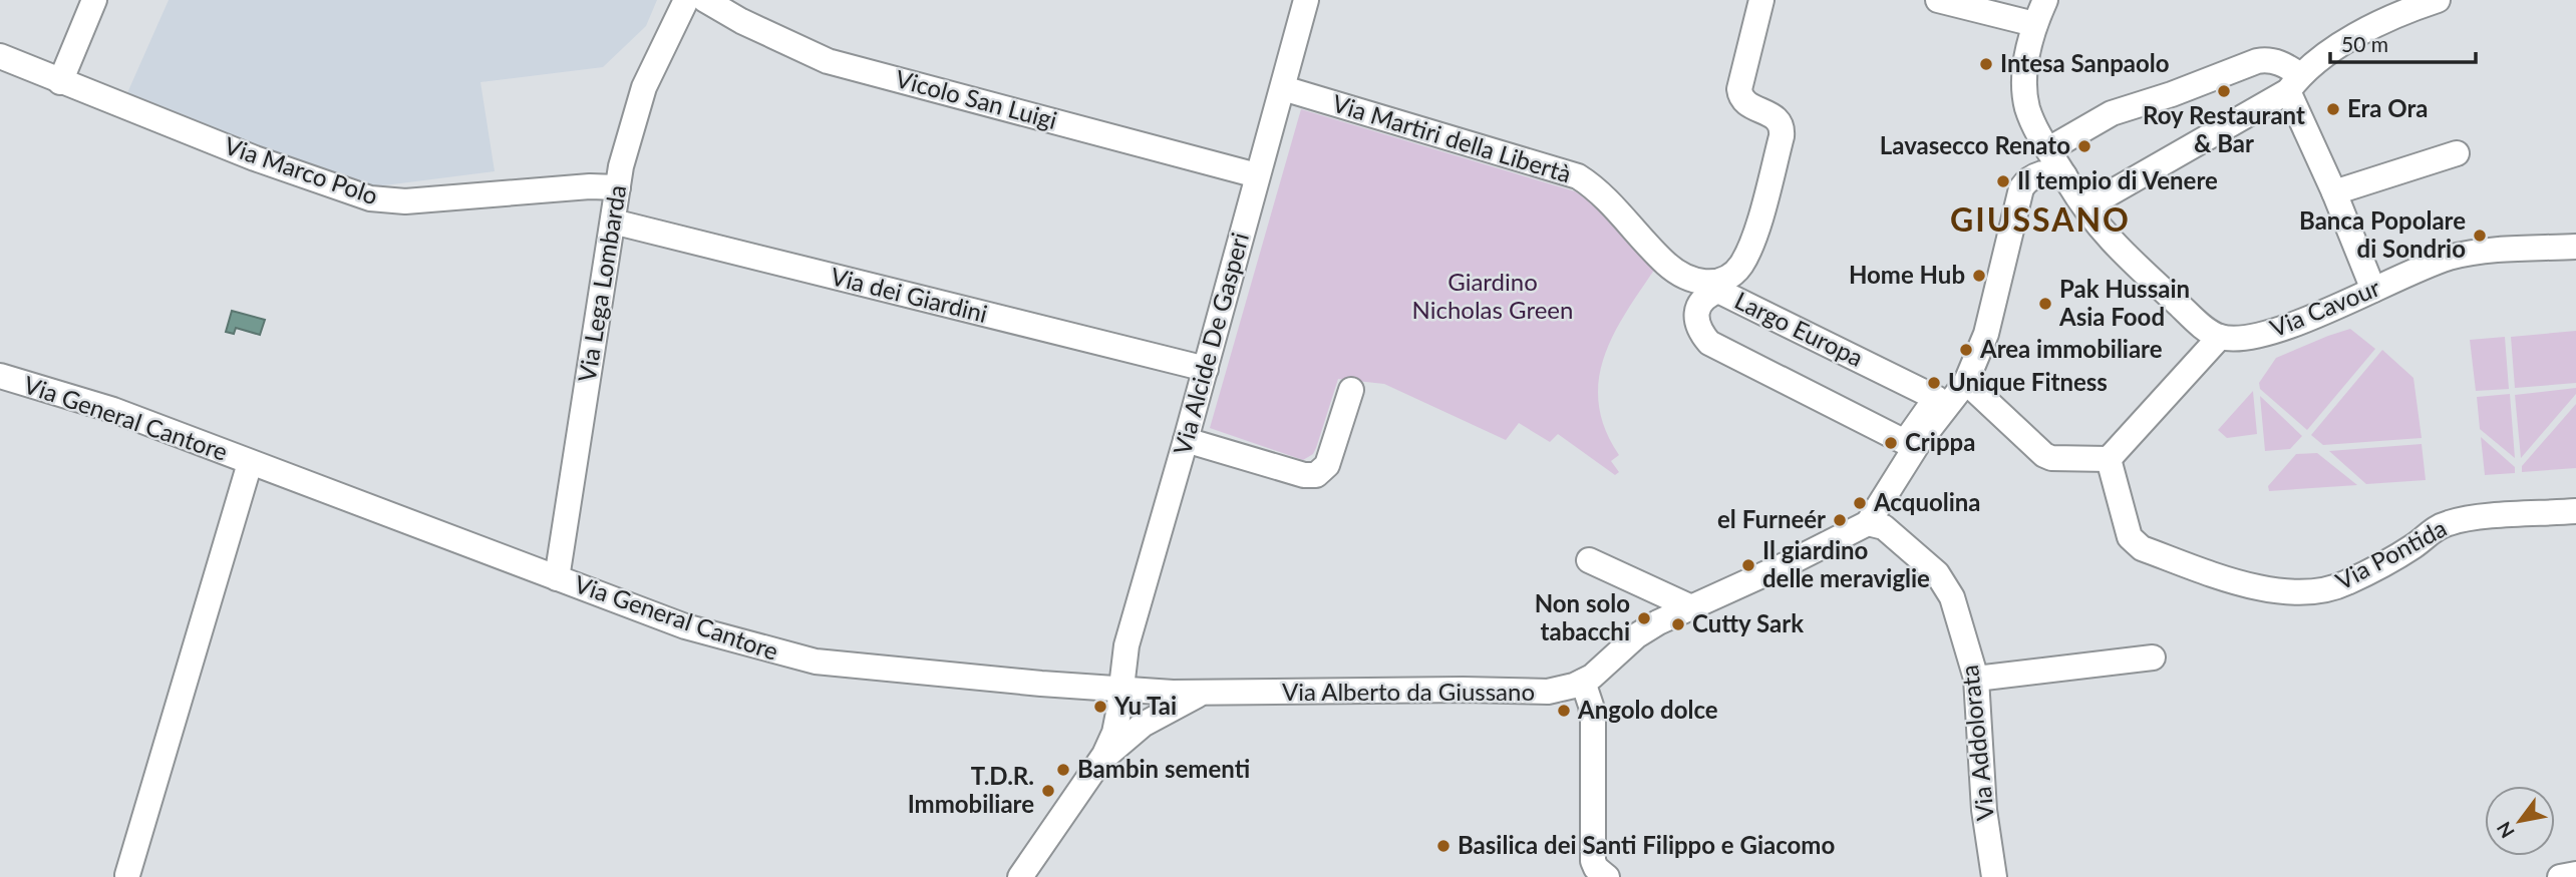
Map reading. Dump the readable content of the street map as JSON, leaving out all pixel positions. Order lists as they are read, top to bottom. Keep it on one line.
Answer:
{"streets":{"street":["Vicolo San Luigi","Via Martiri della Libertà","Via Marco Polo","Via Lega Lombarda","Via dei Giardini","Via Cavour","Largo Europa","Via Alcide De Gasperi","Via General Cantore","Via Pontida","Via Alberto da Giussano","Via Addolorata"]},"crossings":[["Vicolo San Luigi","Via Alcide De Gasperi"],["Via Martiri della Libertà","Via Alcide De Gasperi"],["Via Marco Polo","Via Lega Lombarda"],["Via Lega Lombarda","Via dei Giardini"],["Via Lega Lombarda","Via General Cantore"],["Via dei Giardini","Via Alcide De Gasperi"],["Via Alcide De Gasperi","Via General Cantore"],["Via Alcide De Gasperi","Via Alberto da Giussano"],["Via General Cantore","Via Alberto da Giussano"],["Via Alberto da Giussano","Via Addolorata"]],"districts":["GIUSSANO"],"parks":["Giardino Nicholas Green"],"places":["Intesa Sanpaolo","Roy Restaurant & Bar","Era Ora","Lavasecco Renato","Il tempio di Venere","Banca Popolare di Sondrio","Home Hub","Pak Hussain Asia Food","Area immobiliare","Unique Fitness","Crippa","Acquolina","el Furneér","Il giardino delle meraviglie","Non solo tabacchi","Cutty Sark","Yu Tai","Angolo dolce","Bambin sementi","T.D.R. Immobiliare","Basilica dei Santi Filippo e Giacomo"],"scale_bar":"50 m","north":"bottom left"}
